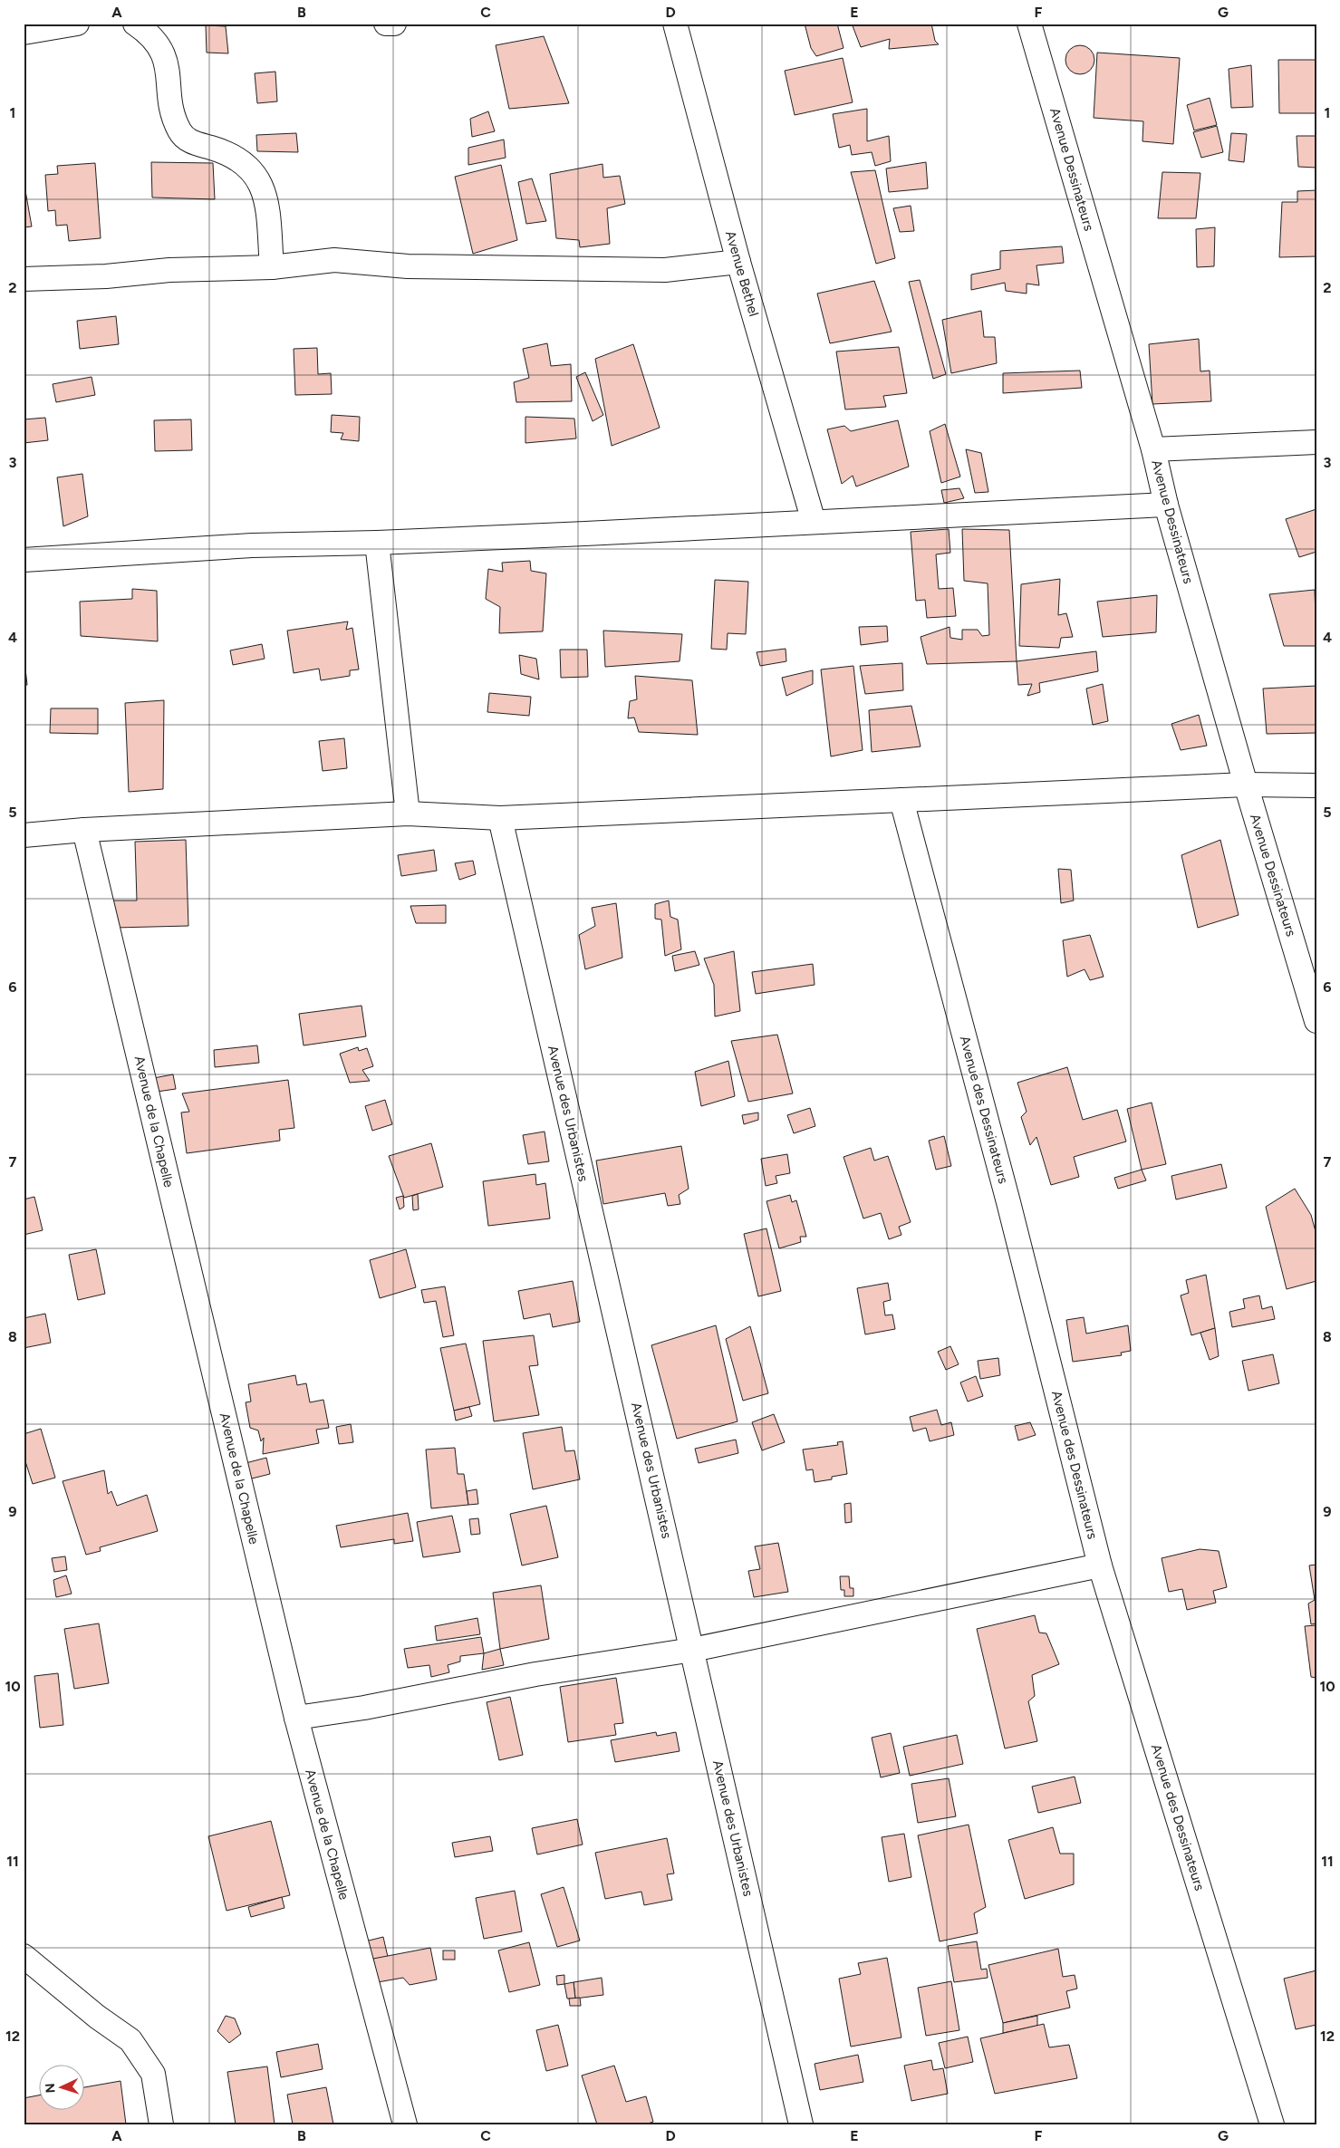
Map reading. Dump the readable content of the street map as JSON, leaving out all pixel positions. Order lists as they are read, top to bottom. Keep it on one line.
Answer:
{"streets":{"street":["Avenue Dessinateurs","Avenue Bethel","Avenue des Dessinateurs","Avenue des Urbanistes","Avenue de la Chapelle"]},"north":"left","grid":{"columns":["A","B","C","D","E","F","G"],"rows":["1","2","3","4","5","6","7","8","9","10","11","12"]}}
